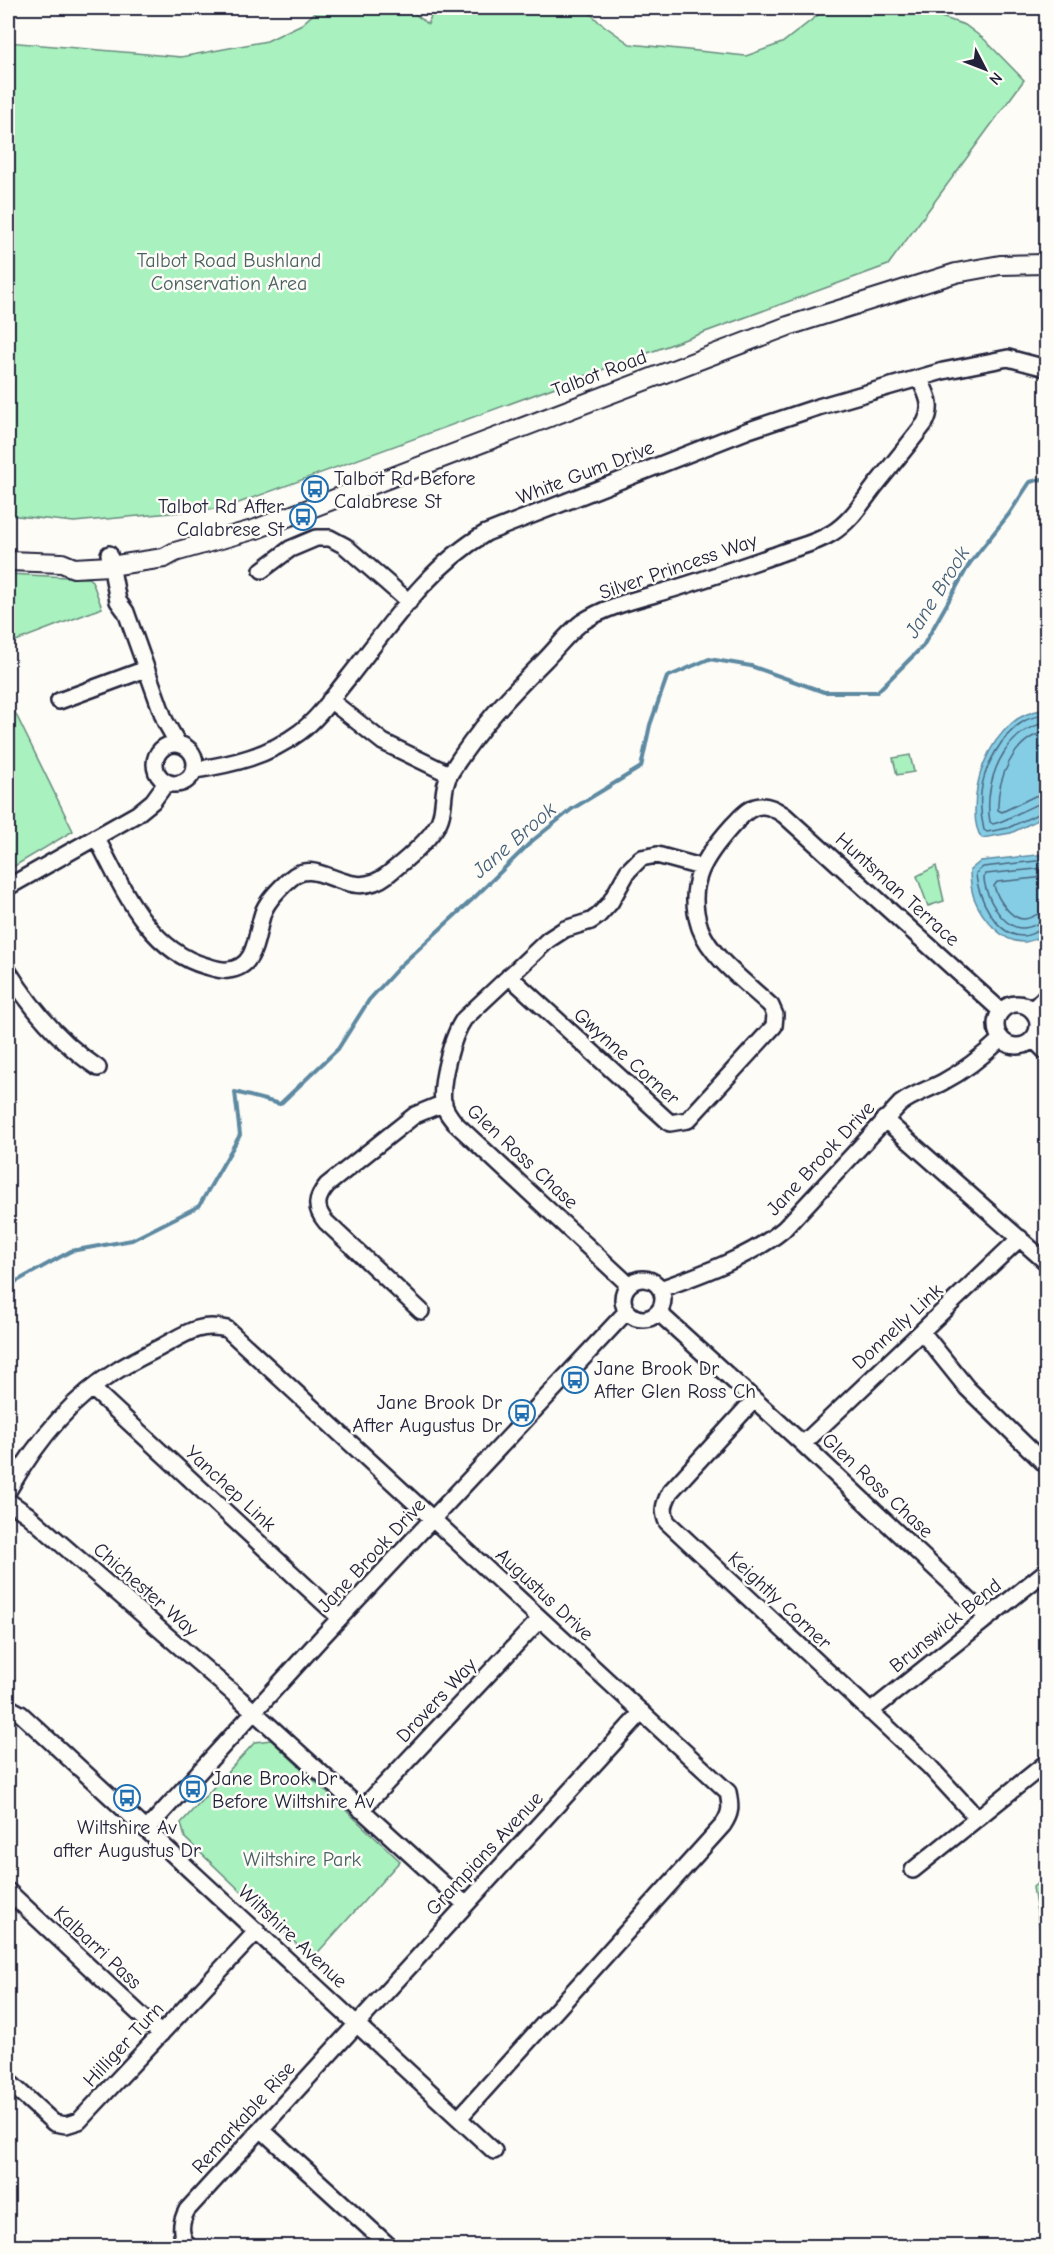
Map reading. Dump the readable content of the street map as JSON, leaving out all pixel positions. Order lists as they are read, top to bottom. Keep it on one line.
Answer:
{"streets":{"main road":["Talbot Road"],"street":["White Gum Drive","Silver Princess Way","Huntsman Terrace","Gwynne Corner","Glen Ross Chase","Jane Brook Drive","Donnelly Link","Yanchep Link","Chichester Way","Augustus Drive","Keightly Corner","Brunswick Bend","Drovers Way","Grampians Avenue","Wiltshire Avenue","Kalbarri Pass","Hilliger Turn","Remarkable Rise"]},"crossings":[["White Gum Drive","Silver Princess Way"],["Huntsman Terrace","Gwynne Corner"],["Huntsman Terrace","Jane Brook Drive"],["Gwynne Corner","Glen Ross Chase"],["Glen Ross Chase","Jane Brook Drive"],["Glen Ross Chase","Donnelly Link"],["Glen Ross Chase","Keightly Corner"],["Glen Ross Chase","Brunswick Bend"],["Jane Brook Drive","Yanchep Link"],["Jane Brook Drive","Chichester Way"],["Jane Brook Drive","Augustus Drive"],["Jane Brook Drive","Wiltshire Avenue"],["Yanchep Link","Augustus Drive"],["Chichester Way","Drovers Way"],["Chichester Way","Grampians Avenue"],["Augustus Drive","Drovers Way"],["Augustus Drive","Grampians Avenue"],["Augustus Drive","Wiltshire Avenue"],["Keightly Corner","Brunswick Bend"],["Grampians Avenue","Wiltshire Avenue"],["Grampians Avenue","Remarkable Rise"],["Wiltshire Avenue","Hilliger Turn"],["Wiltshire Avenue","Remarkable Rise"],["Kalbarri Pass","Hilliger Turn"]],"water":["Jane Brook"],"parks":["Talbot Road Bushland Conservation Area","Wiltshire Park"],"places":{"bus stop":["Talbot Rd Before Calabrese St","Talbot Rd After Calabrese St","Jane Brook Dr After Glen Ross Ch","Jane Brook Dr After Augustus Dr","Jane Brook Dr Before Wiltshire Av","Wiltshire Av after Augustus Dr"]},"north":"bottom right"}
